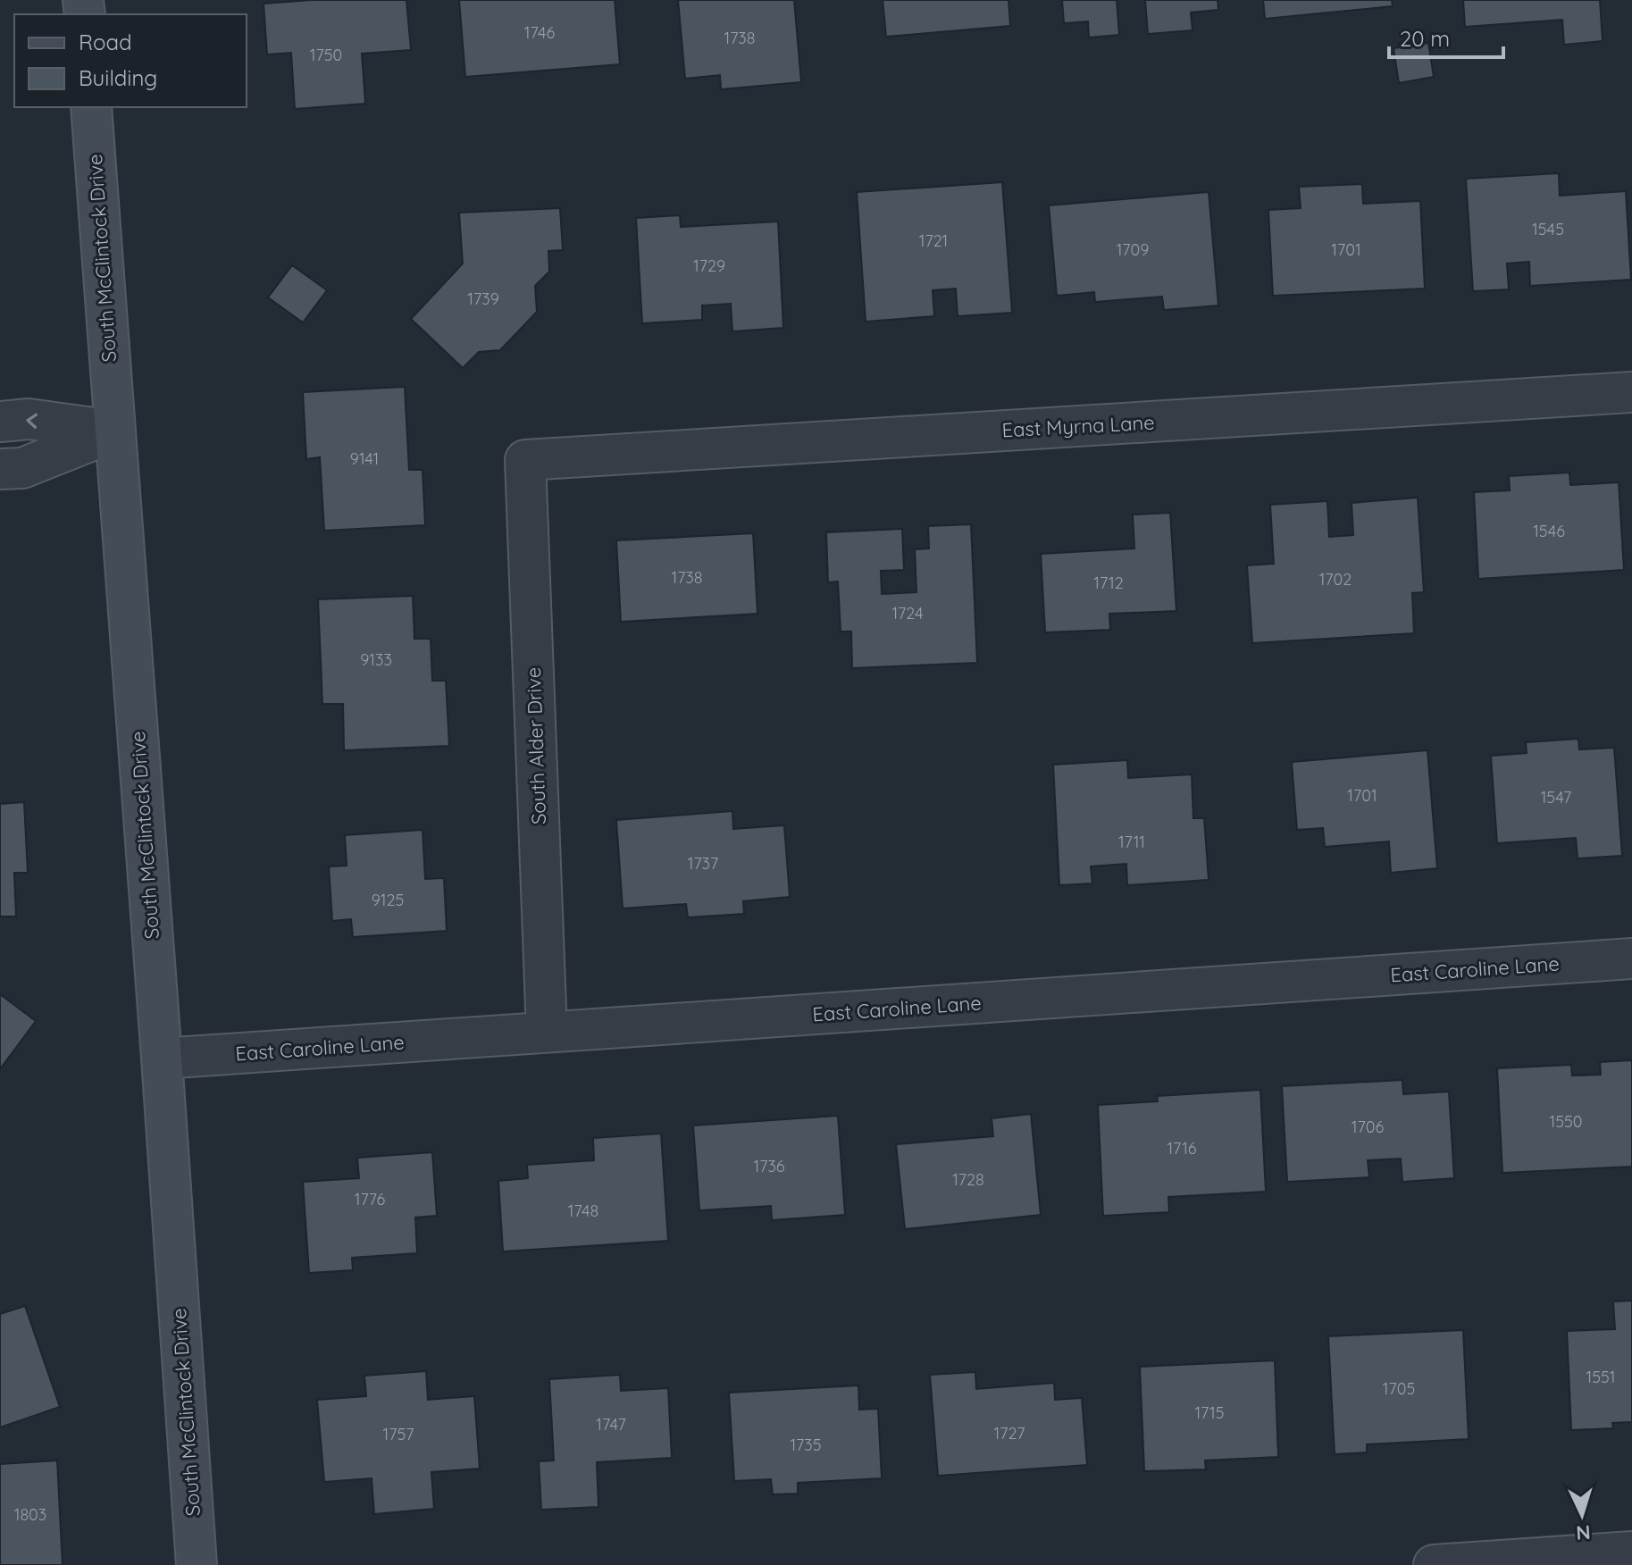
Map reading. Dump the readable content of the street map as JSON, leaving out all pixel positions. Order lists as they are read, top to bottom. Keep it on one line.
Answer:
{"streets":{"main road":["South McClintock Drive"],"street":["East Myrna Lane","South Alder Drive","East Caroline Lane"]},"crossings":[["South McClintock Drive","East Caroline Lane"],["East Myrna Lane","South Alder Drive"],["South Alder Drive","East Caroline Lane"]],"house_numbers":["1746","1738","1750","1545","1721","1709","1701","1729","1739","9141","1546","1738","1702","1712","1724","9133","1701","1547","1711","1737","9125","1550","1706","1716","1736","1728","1776","1748","1551","1705","1715","1747","1727","1757","1735","1803"],"legend":["Road","Building"],"scale_bar":"20 m","north":"bottom"}
